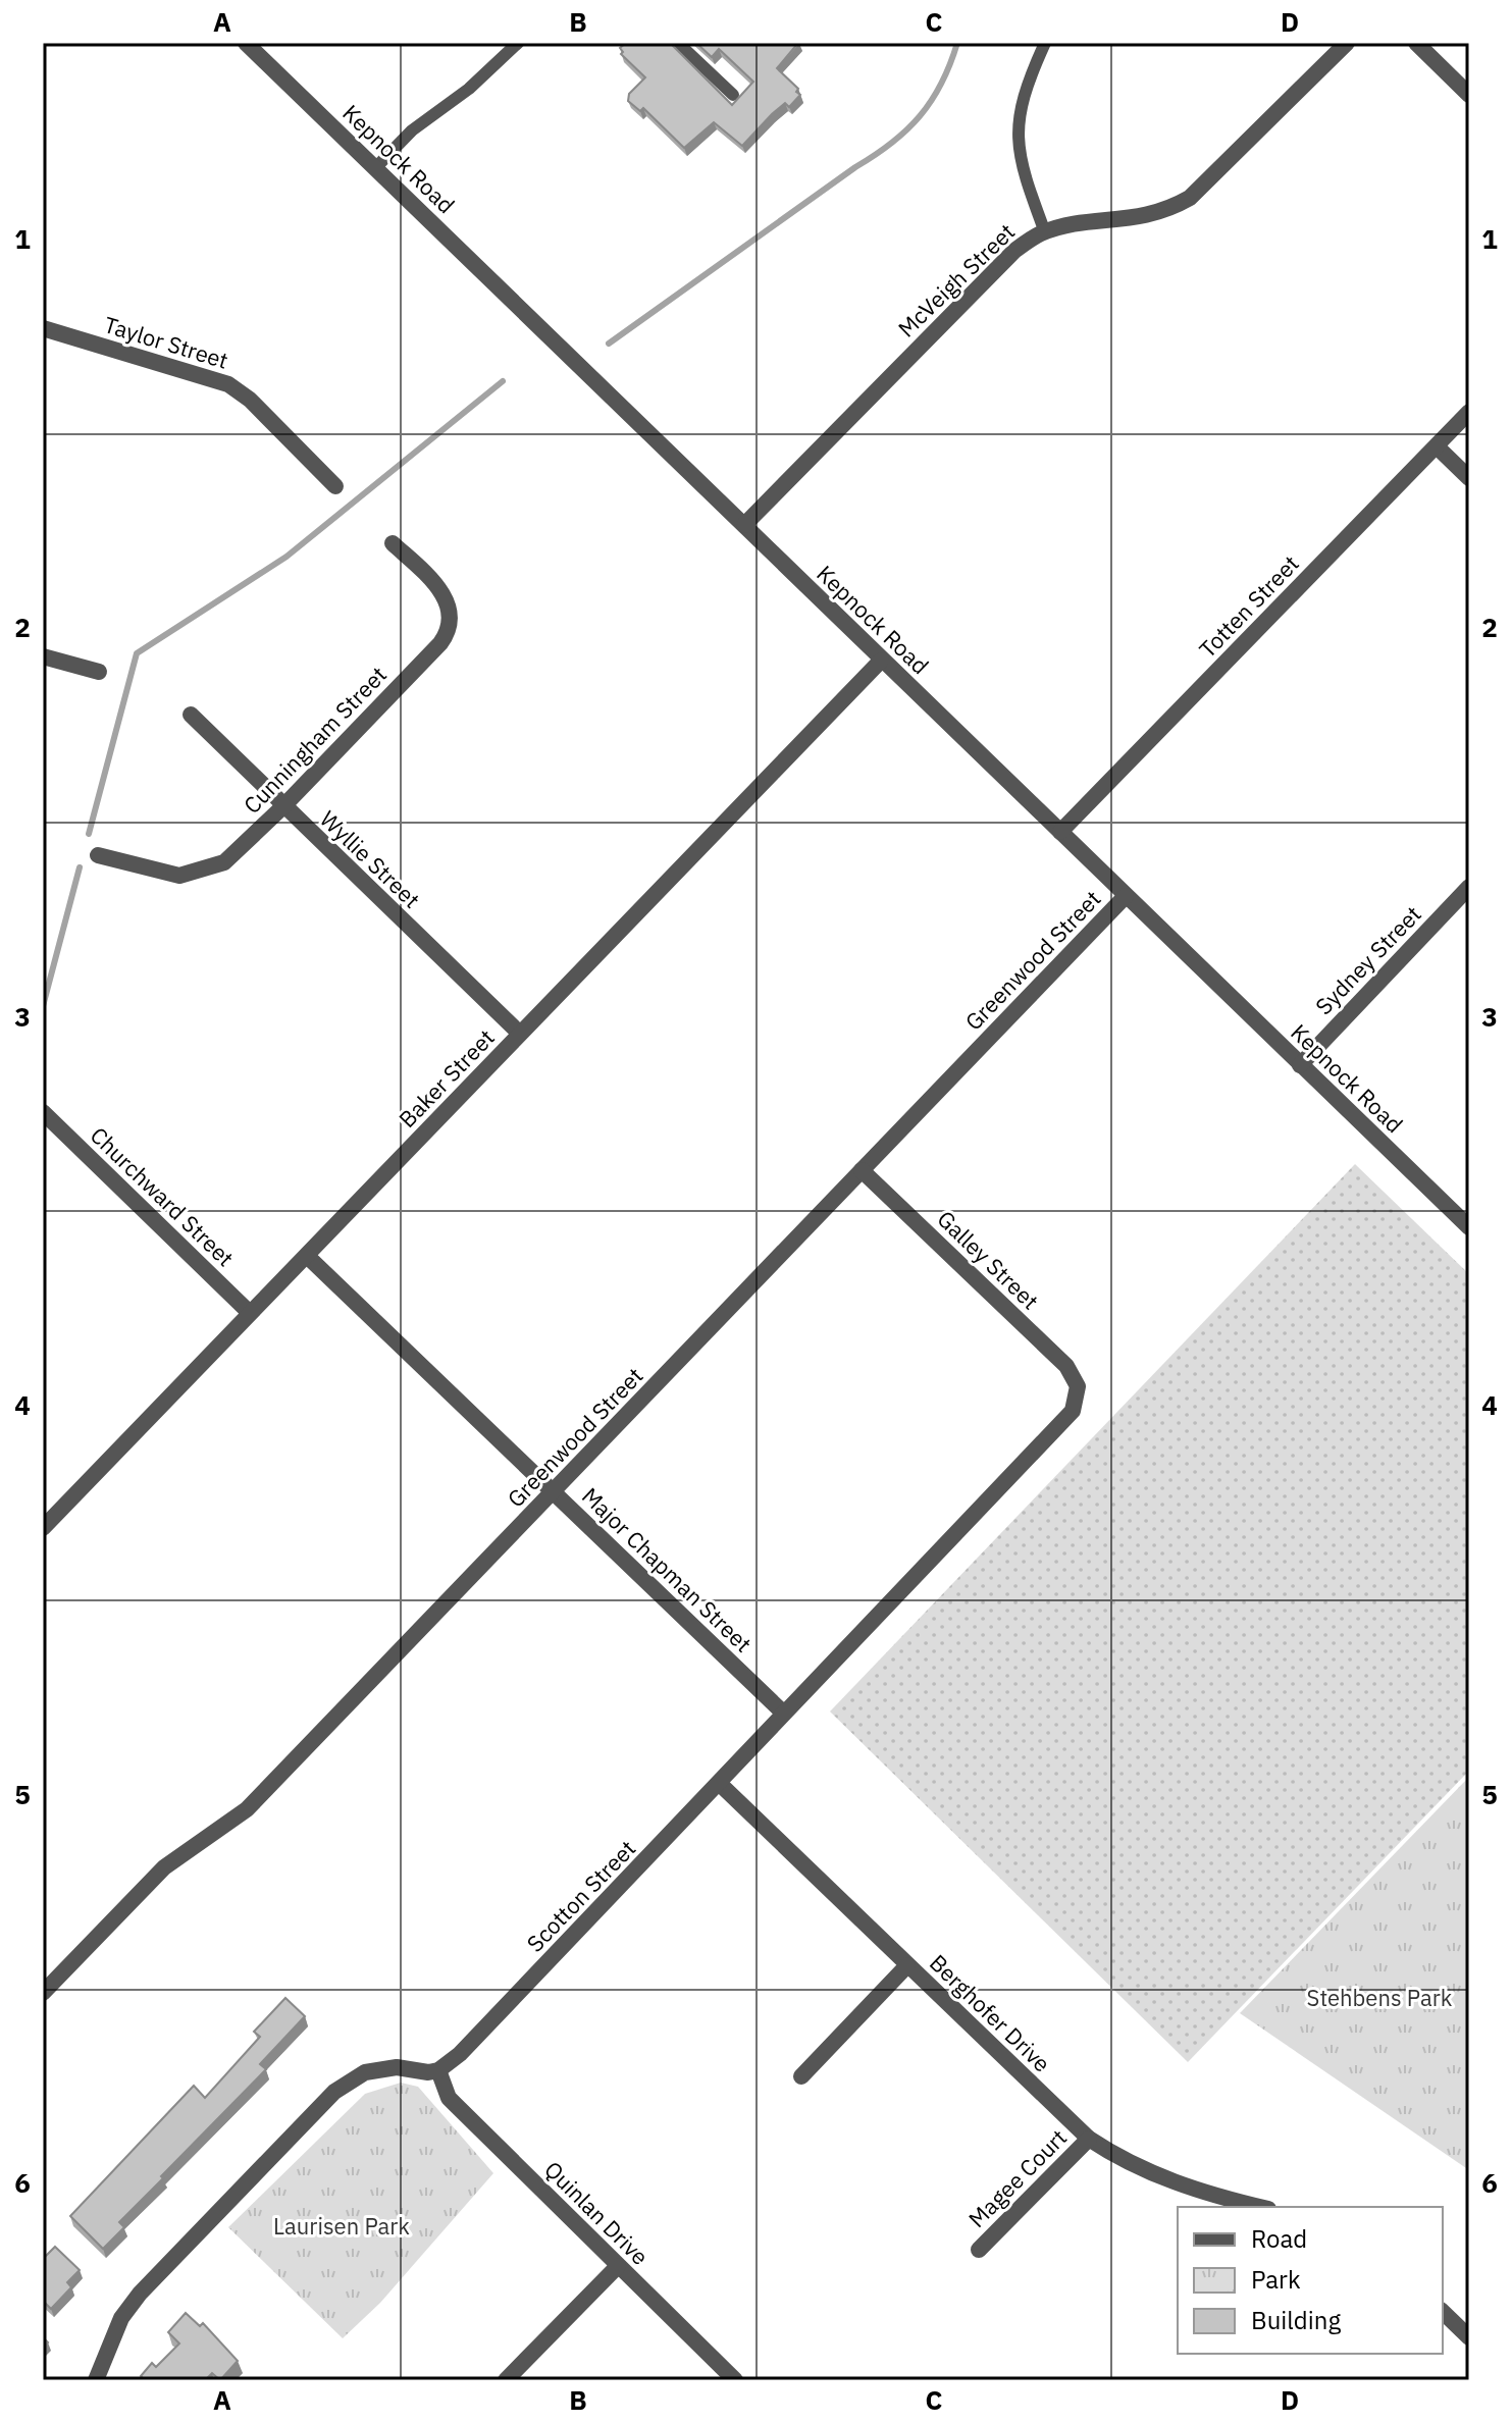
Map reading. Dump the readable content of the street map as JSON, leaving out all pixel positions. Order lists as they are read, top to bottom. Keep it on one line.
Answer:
{"streets":{"street":["Kepnock Road","McVeigh Street","Taylor Street","Totten Street","Cunningham Street","Wyllie Street","Greenwood Street","Sydney Street","Baker Street","Churchward Street","Galley Street","Major Chapman Street","Scotton Street","Berghofer Drive","Magee Court","Quinlan Drive"]},"crossings":[["Kepnock Road","McVeigh Street"],["Kepnock Road","Totten Street"],["Kepnock Road","Greenwood Street"],["Kepnock Road","Sydney Street"],["Kepnock Road","Baker Street"],["Cunningham Street","Wyllie Street"],["Wyllie Street","Baker Street"],["Greenwood Street","Galley Street"],["Greenwood Street","Major Chapman Street"],["Baker Street","Churchward Street"],["Baker Street","Major Chapman Street"],["Galley Street","Scotton Street"],["Major Chapman Street","Scotton Street"],["Scotton Street","Berghofer Drive"],["Scotton Street","Quinlan Drive"],["Berghofer Drive","Magee Court"]],"parks":["Stehbens Park","Laurisen Park"],"legend":["Road","Park","Building"],"grid":{"columns":["A","B","C","D"],"rows":["1","2","3","4","5","6"]}}
